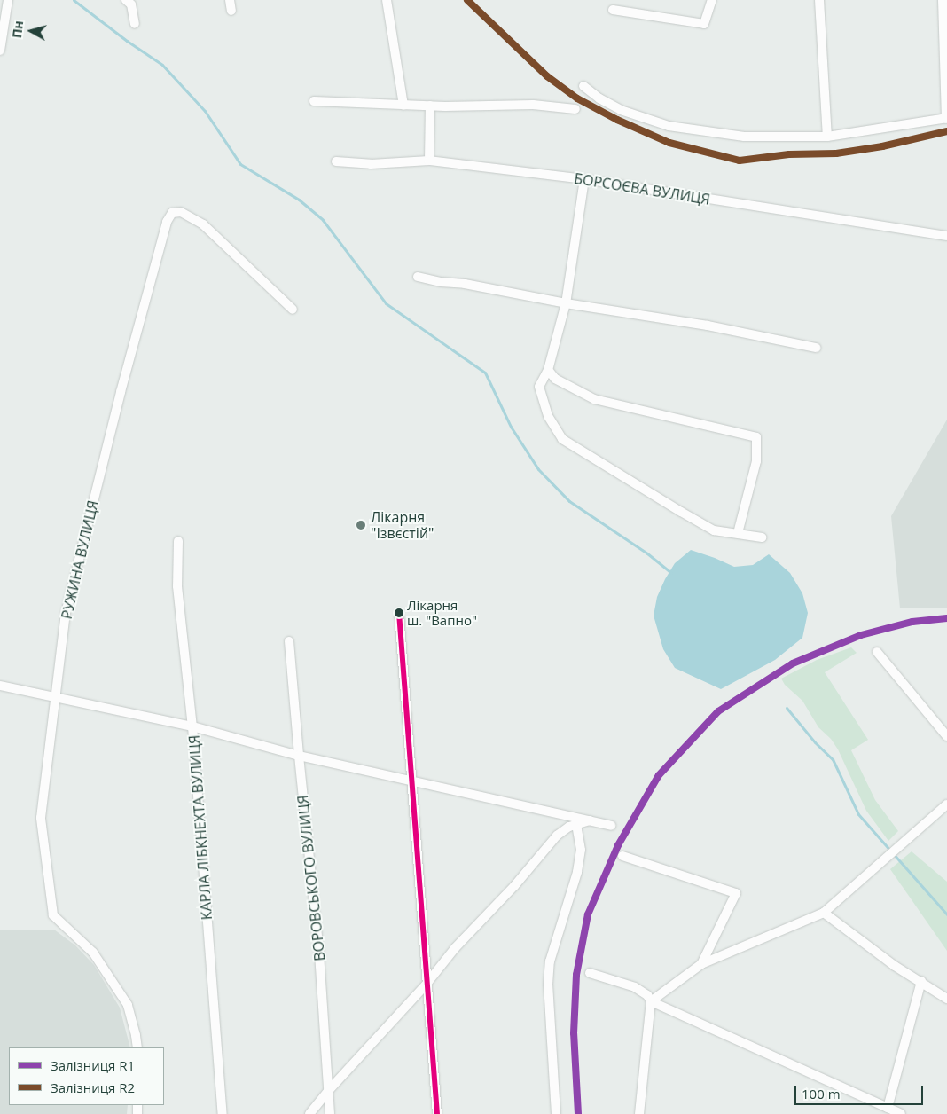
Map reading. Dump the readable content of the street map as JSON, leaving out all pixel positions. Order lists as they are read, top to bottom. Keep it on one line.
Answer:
{"streets":{"street":["БОРСОЄВА ВУЛИЦЯ","РУЖИНА ВУЛИЦЯ","КАРЛА ЛІБКНЕХТА ВУЛИЦЯ","ВОРОВСЬКОГО ВУЛИЦЯ"]},"places":["Лікарня \"Ізвєстій\"","Лікарня ш. \"Вапно\""],"lines":["rail line R2","rail line R1"],"legend":["Залізниця R1","Залізниця R2"],"scale_bar":"100 m","north":"left"}
